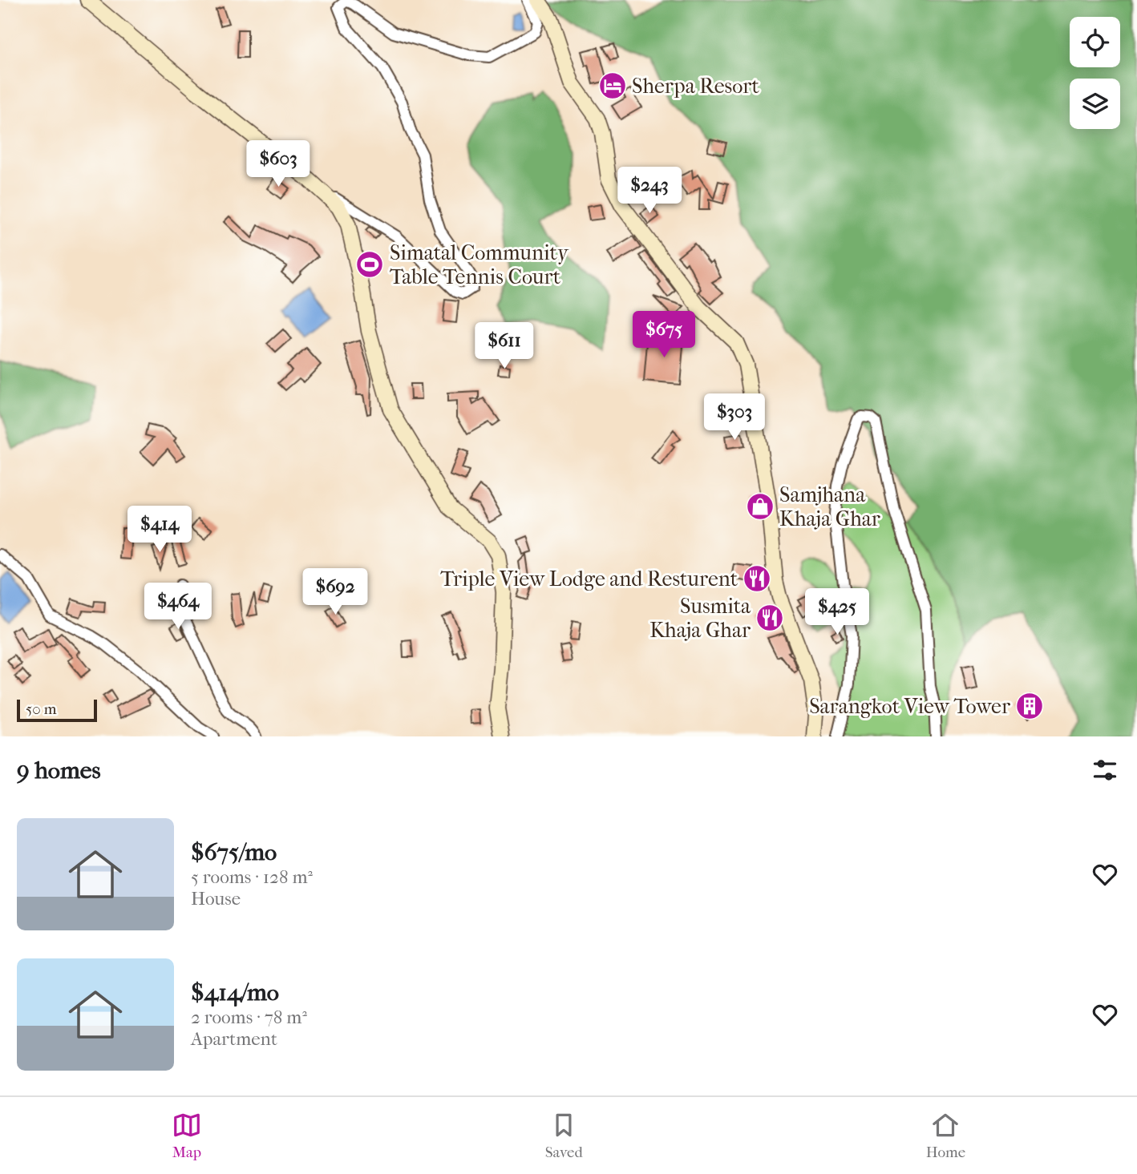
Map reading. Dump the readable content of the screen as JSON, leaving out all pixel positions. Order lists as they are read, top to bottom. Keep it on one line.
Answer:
{"places":{"hotel":["Sherpa Resort"],"sports":["Simatal Community Table Tennis Court"],"shop":["Samjhana Khaja Ghar"],"restaurant":["Triple View Lodge and Resturent","Susmita Khaja Ghar"],"building":["Sarangkot View Tower"]},"scale_bar":"50 m","page":{"price":["$603","$243","$675","$611","$303","$414","$692","$464","$425"],"scale":"50 m","heading":"9 homes","list":[{"name":"$675/mo","note":"5 rooms · 128 m² · House"},{"name":"$414/mo","note":"2 rooms · 78 m² · Apartment"}],"tabs":["Map","Saved","Home"]}}
